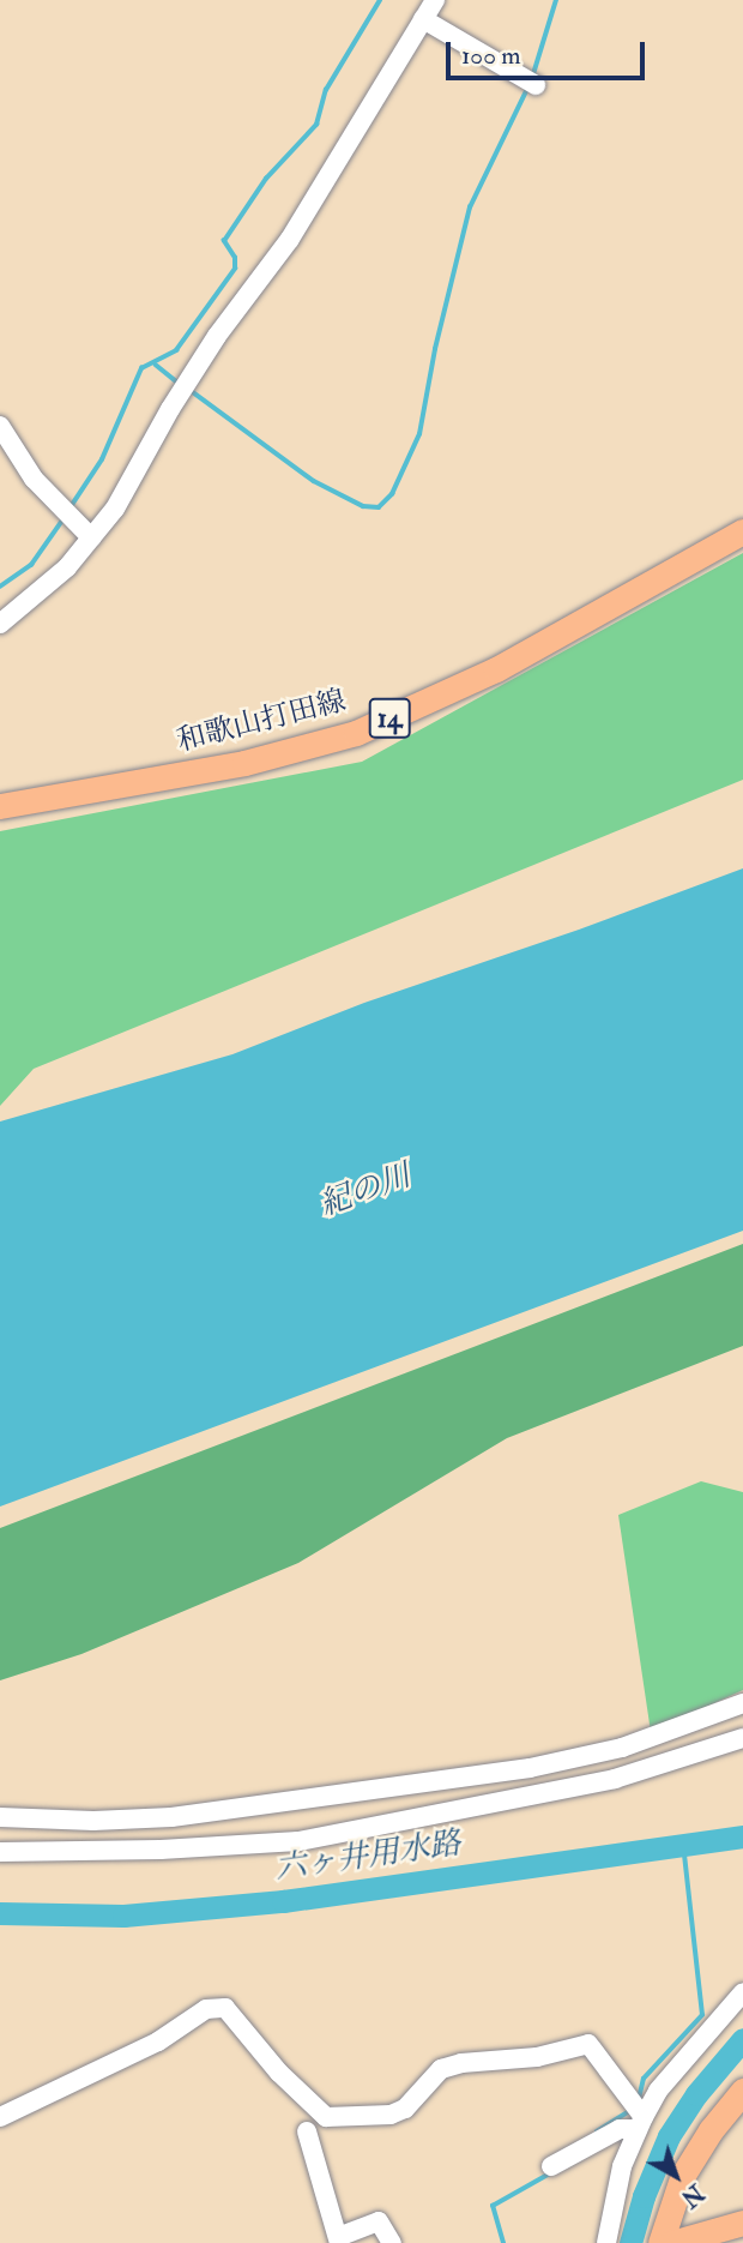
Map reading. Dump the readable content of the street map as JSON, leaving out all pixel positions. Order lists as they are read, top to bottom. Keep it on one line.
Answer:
{"streets":{"main road":["14","和歌山打田線"]},"water":["紀の川","六ヶ井用水路"],"scale_bar":"100 m","north":"bottom right"}
